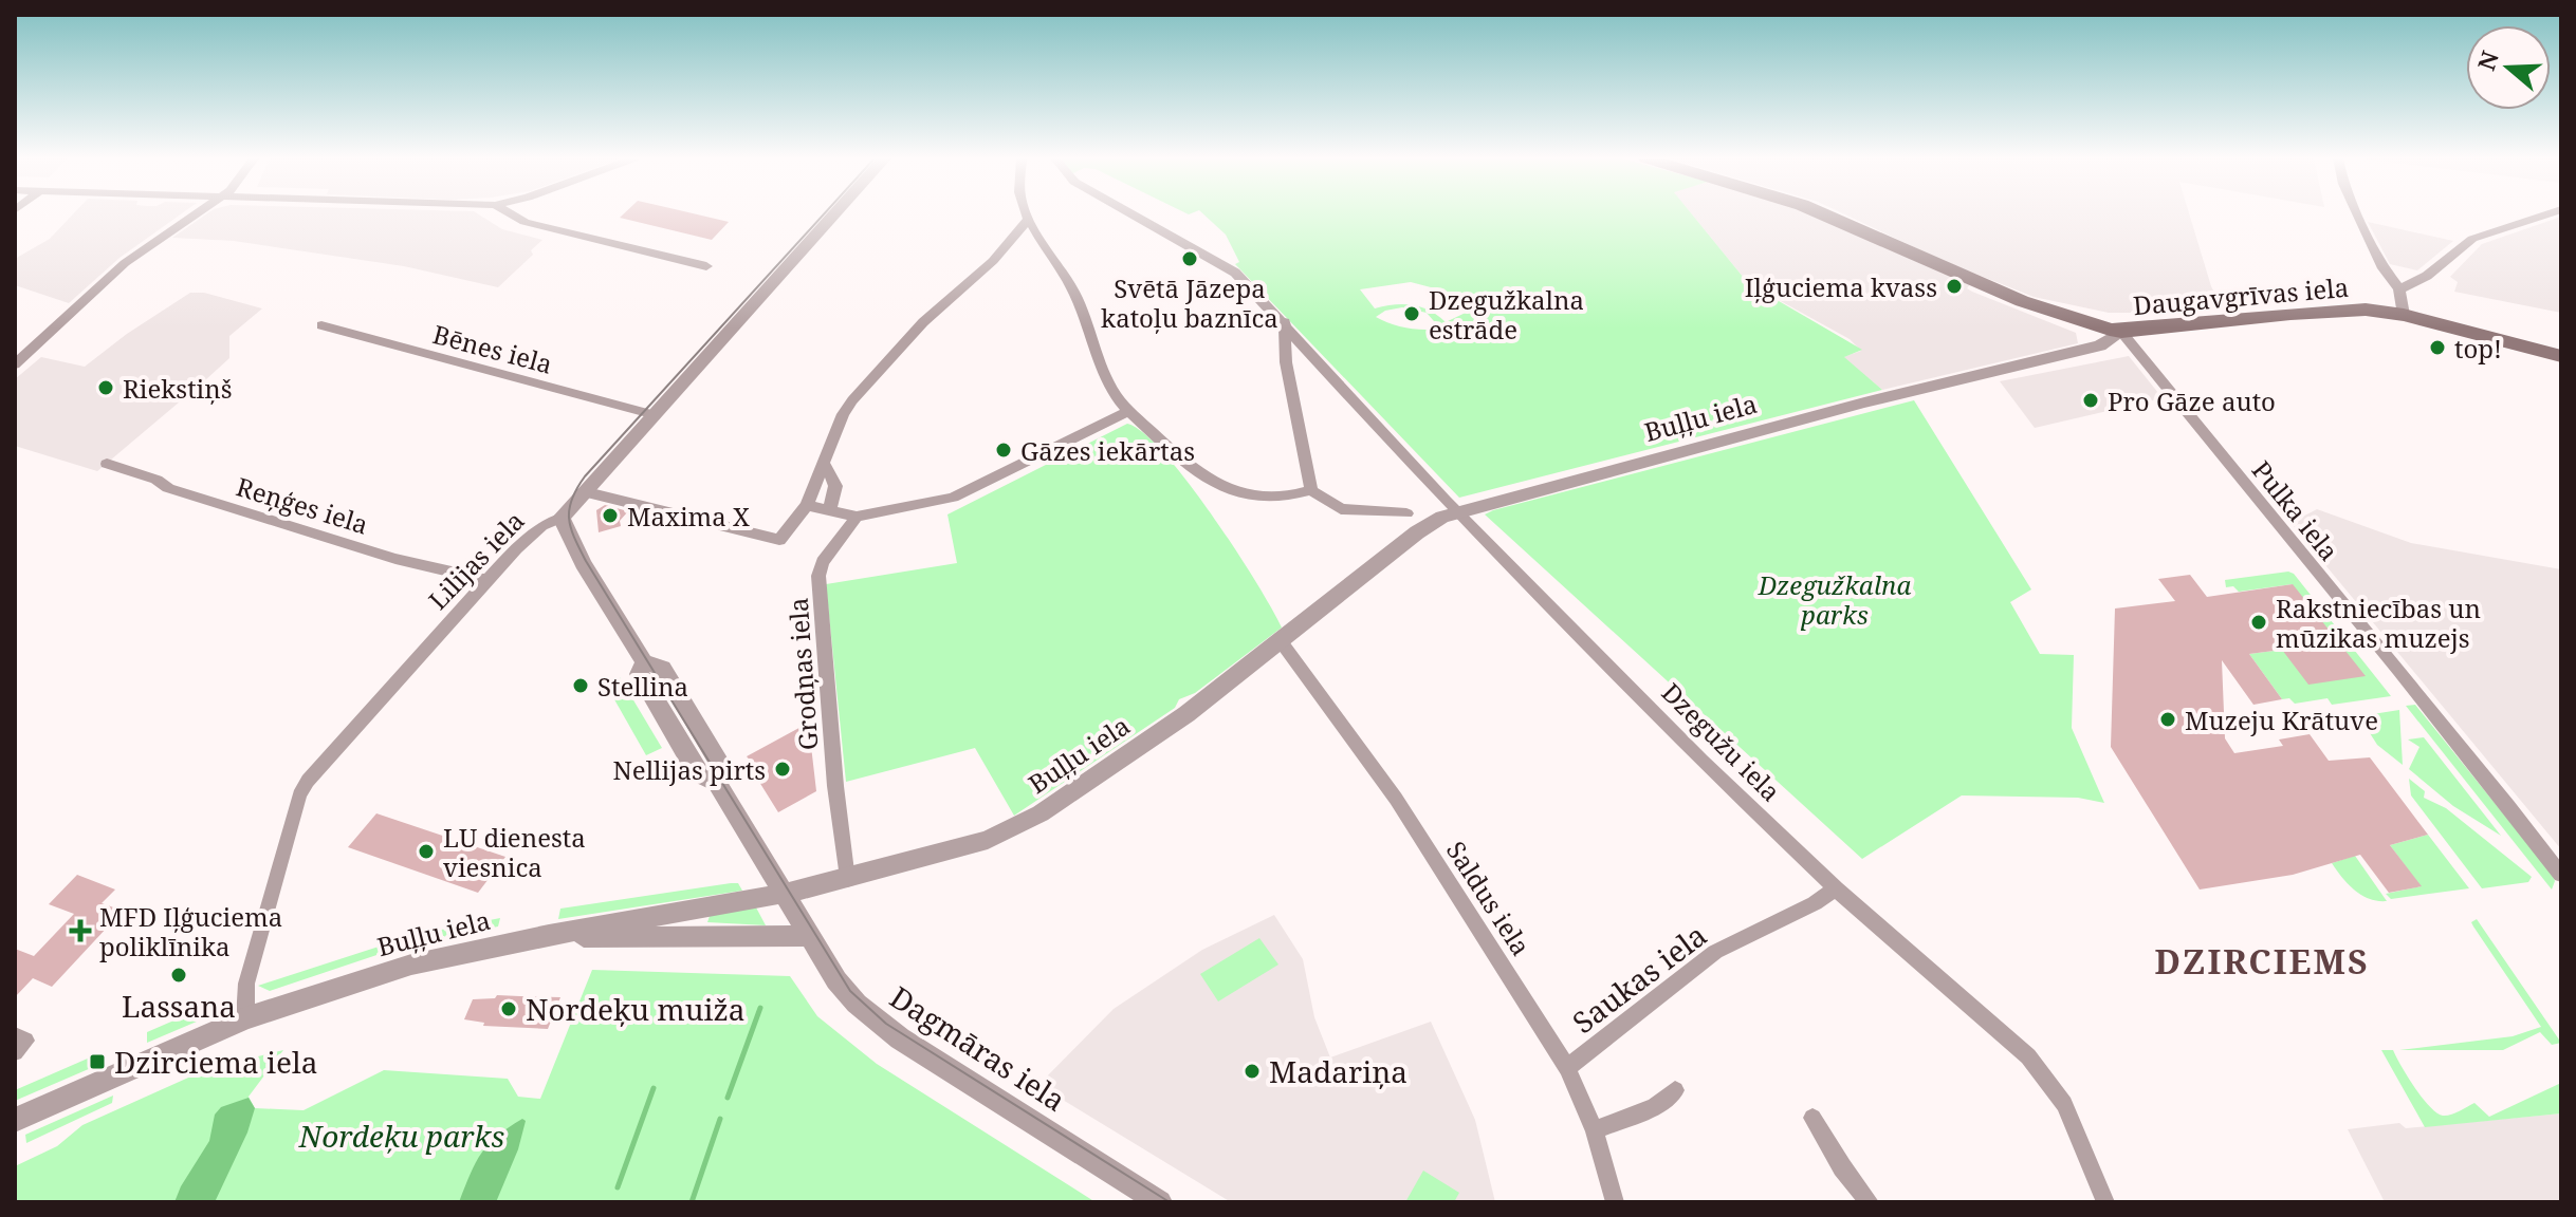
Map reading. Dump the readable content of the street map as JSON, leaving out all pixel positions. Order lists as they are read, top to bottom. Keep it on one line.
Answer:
{"streets":{"main road":["Daugavgrīvas iela"],"street":["Bēnes iela","Buļļu iela","Reņģes iela","Pulka iela","Lilijas iela","Grodņas iela","Dzegužu iela","Saldus iela","Saukas iela","Dagmāras iela"]},"crossings":[["Daugavgrīvas iela","Buļļu iela"],["Daugavgrīvas iela","Pulka iela"],["Bēnes iela","Lilijas iela"],["Buļļu iela","Pulka iela"],["Buļļu iela","Lilijas iela"],["Buļļu iela","Grodņas iela"],["Buļļu iela","Dzegužu iela"],["Buļļu iela","Saldus iela"],["Buļļu iela","Dagmāras iela"],["Reņģes iela","Lilijas iela"],["Lilijas iela","Dagmāras iela"],["Dzegužu iela","Saukas iela"],["Saldus iela","Saukas iela"]],"districts":["DZIRCIEMS"],"parks":["Dzegužkalna parks","Nordeķu parks"],"places":{"other":["Svētā Jāzepa katoļu baznīca","Iļģuciema kvass","Dzegužkalna estrāde","top!","Riekstiņš","Pro Gāze auto","Gāzes iekārtas","Maxima X","Rakstniecības un mūzikas muzejs","Stellina","Muzeju Krātuve","Nellijas pirts","LU dienesta viesnica","Lassana","Nordeķu muiža","Madariņa"],"health":["MFD Iļģuciema poliklīnika"],"transit":["Dzirciema iela"]},"north":"left"}
